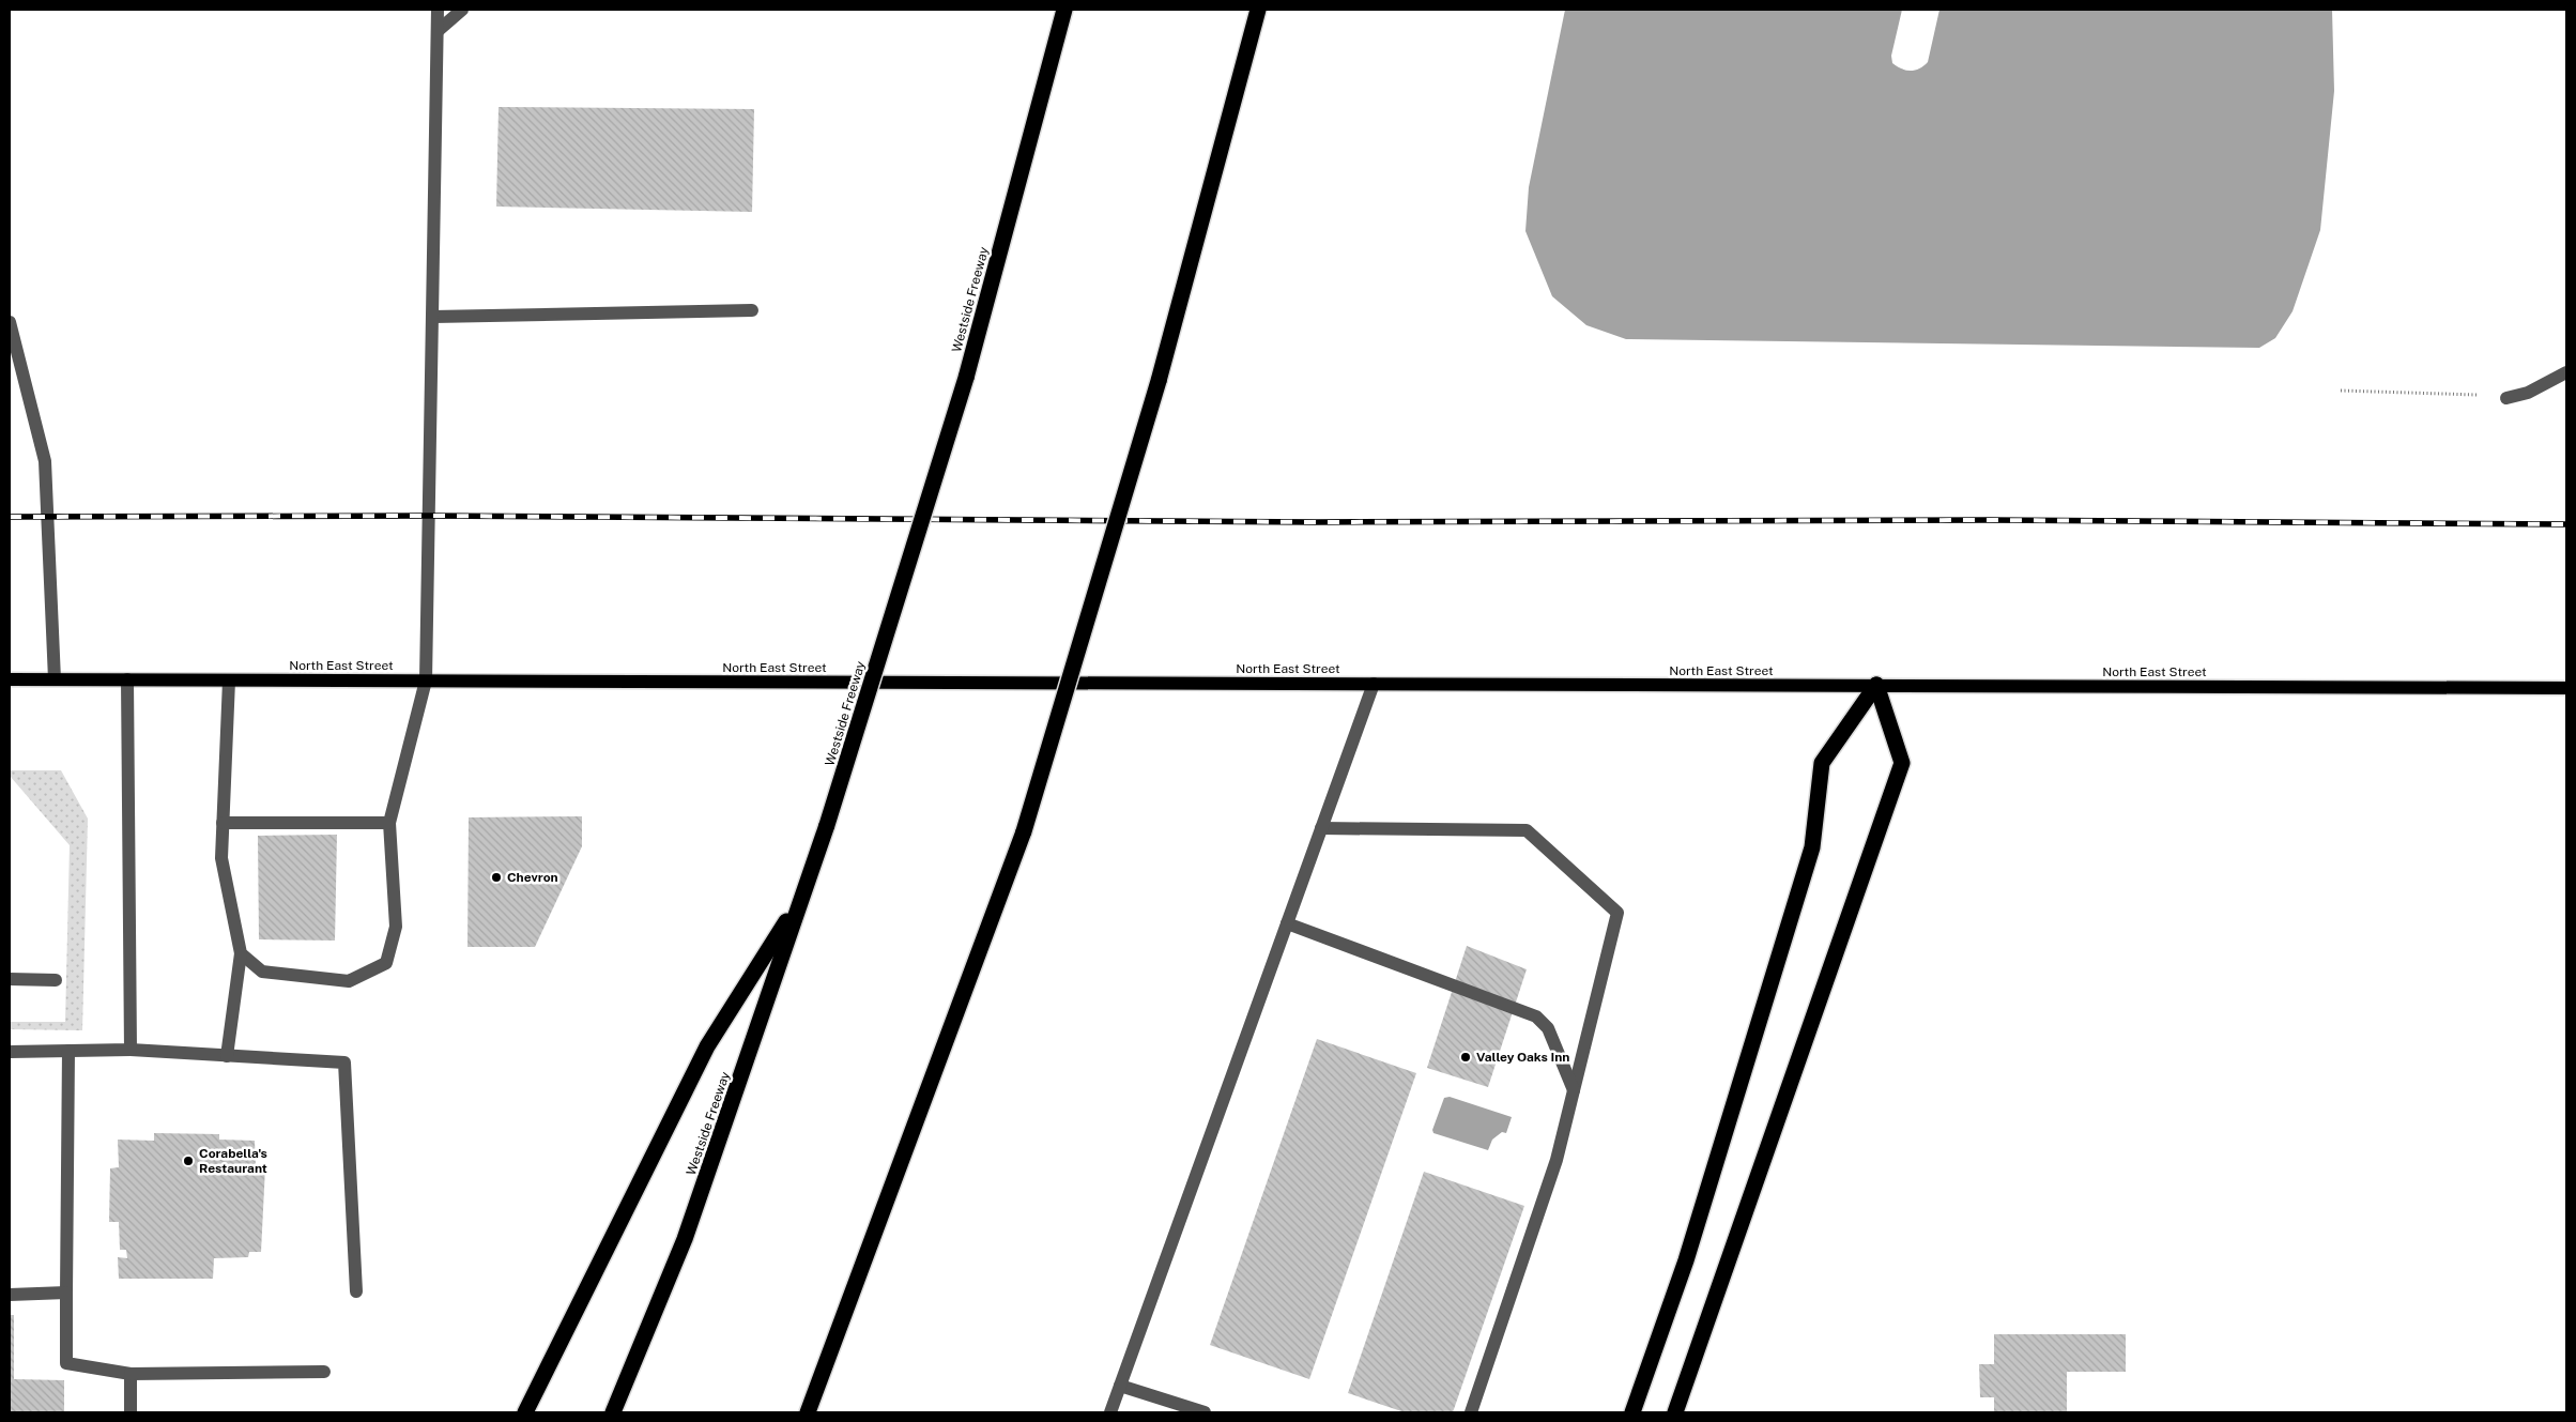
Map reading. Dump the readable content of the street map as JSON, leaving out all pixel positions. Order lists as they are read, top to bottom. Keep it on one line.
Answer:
{"streets":{"highway":["Westside Freeway"],"main road":["North East Street"]},"places":["Chevron","Valley Oaks Inn","Corabella's Restaurant"]}
